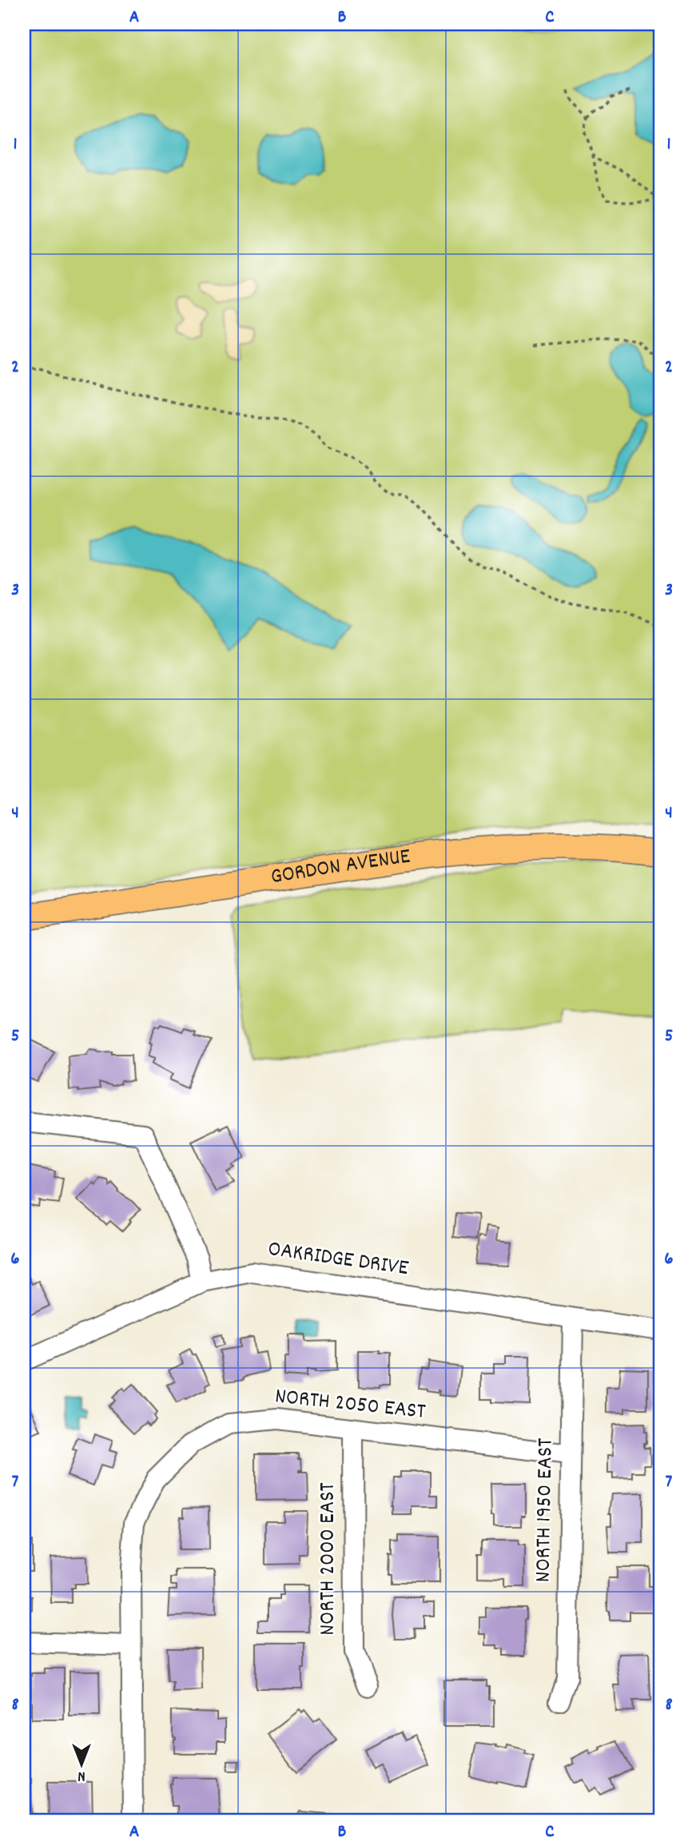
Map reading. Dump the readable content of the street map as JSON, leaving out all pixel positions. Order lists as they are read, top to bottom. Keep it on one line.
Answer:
{"streets":{"main road":["GORDON AVENUE"],"street":["OAKRIDGE DRIVE","NORTH 2050 EAST","NORTH 1950 EAST","NORTH 2000 EAST"]},"crossings":[["OAKRIDGE DRIVE","NORTH 1950 EAST"],["NORTH 2050 EAST","NORTH 1950 EAST"],["NORTH 2050 EAST","NORTH 2000 EAST"]],"north":"bottom","grid":{"columns":["A","B","C"],"rows":["1","2","3","4","5","6","7","8"]}}
